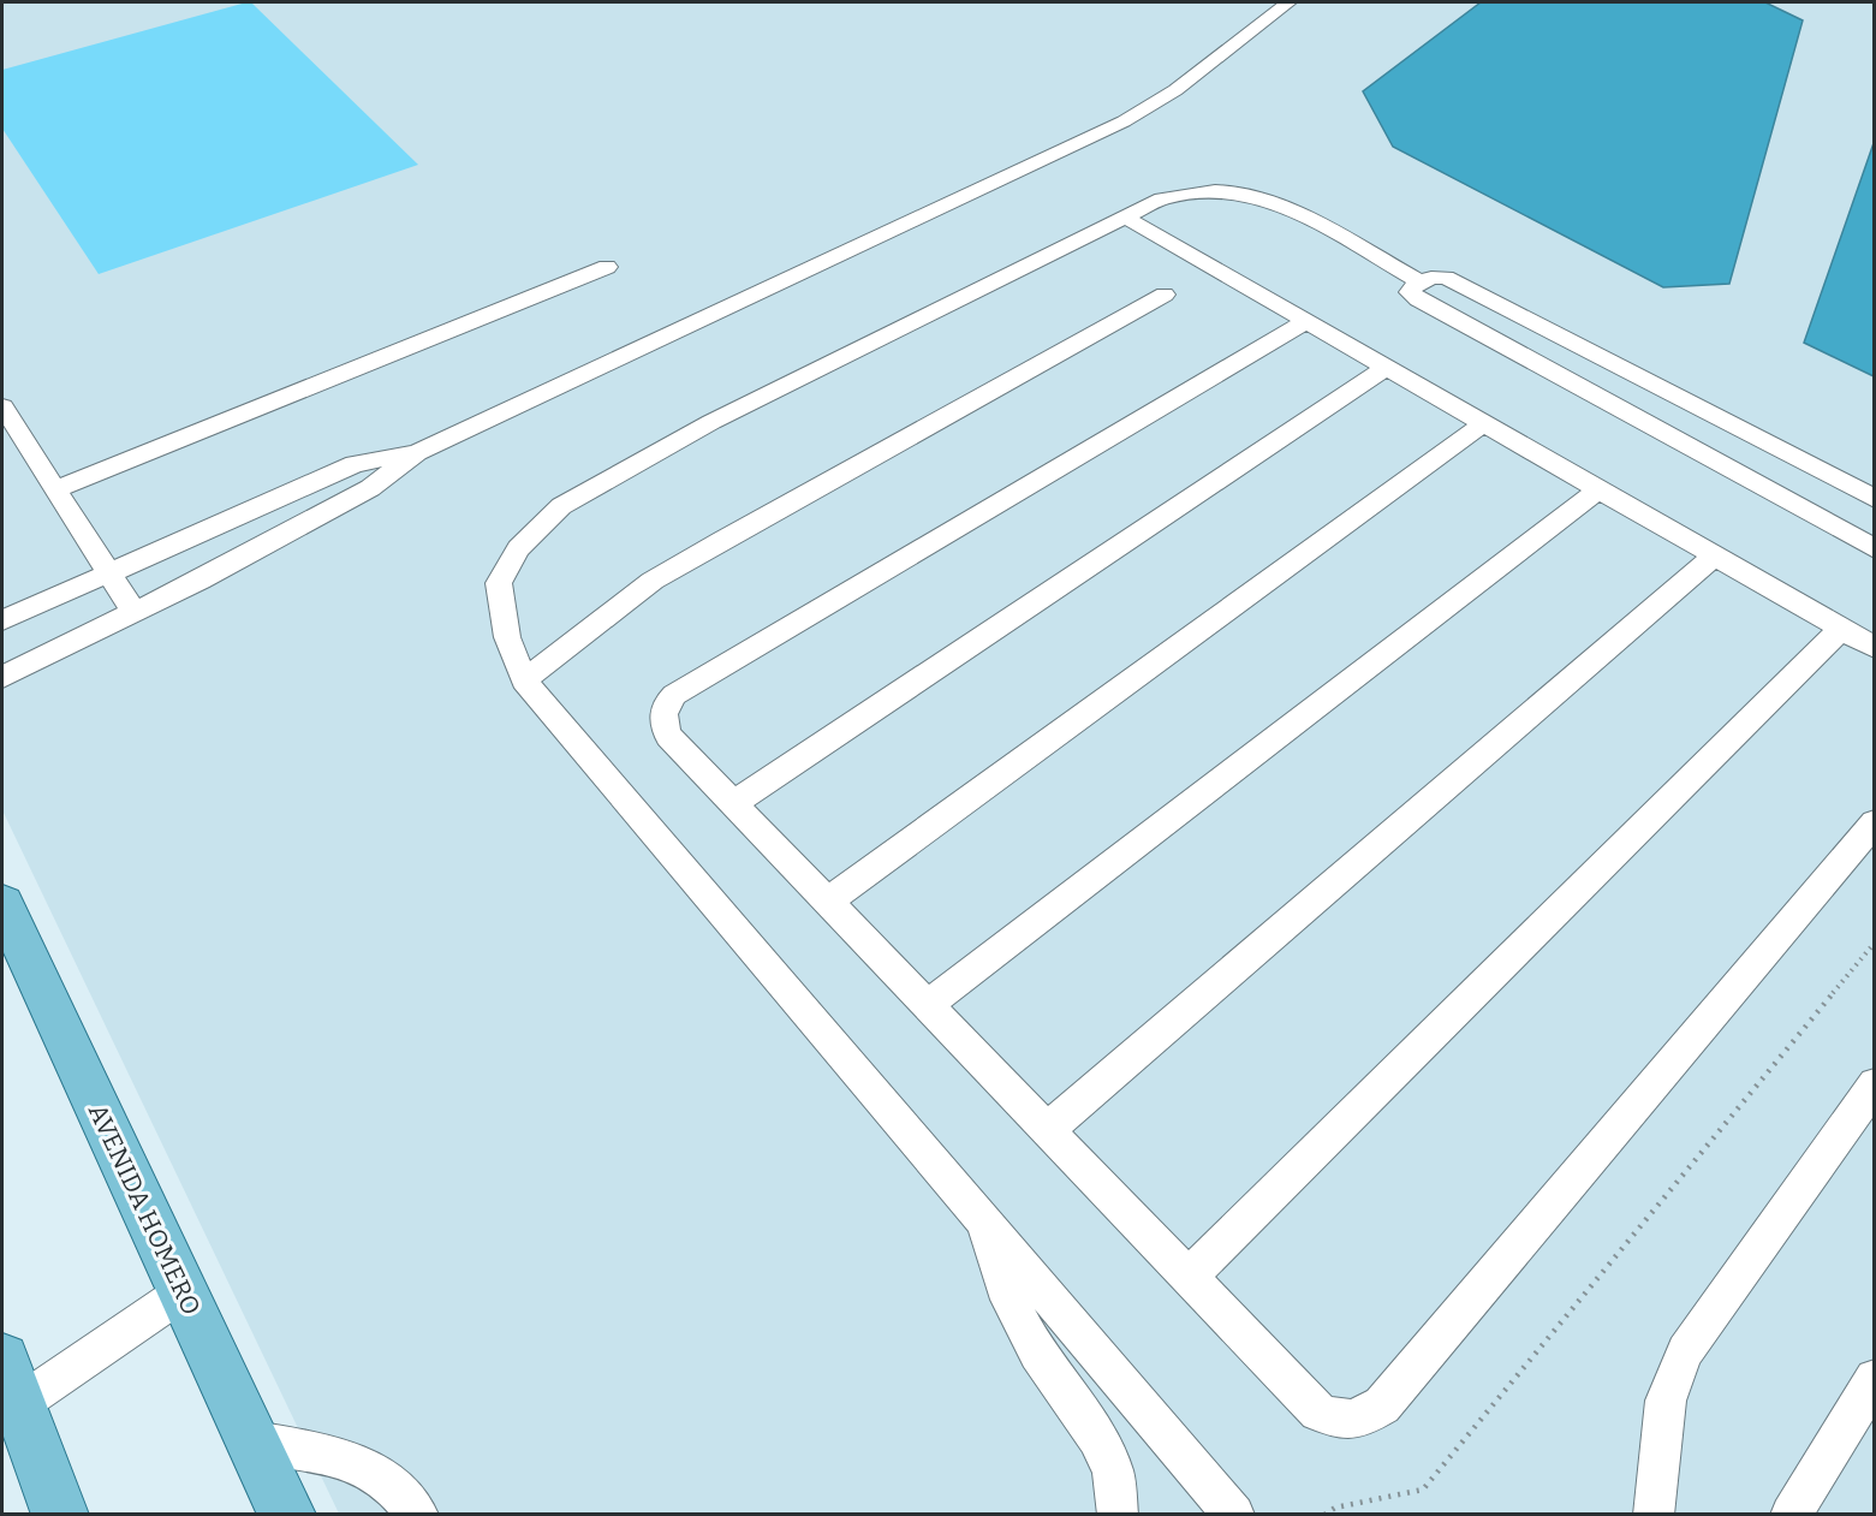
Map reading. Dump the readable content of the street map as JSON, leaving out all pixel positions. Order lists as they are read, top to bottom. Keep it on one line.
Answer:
{"streets":{"main road":["AVENIDA HOMERO"]}}
